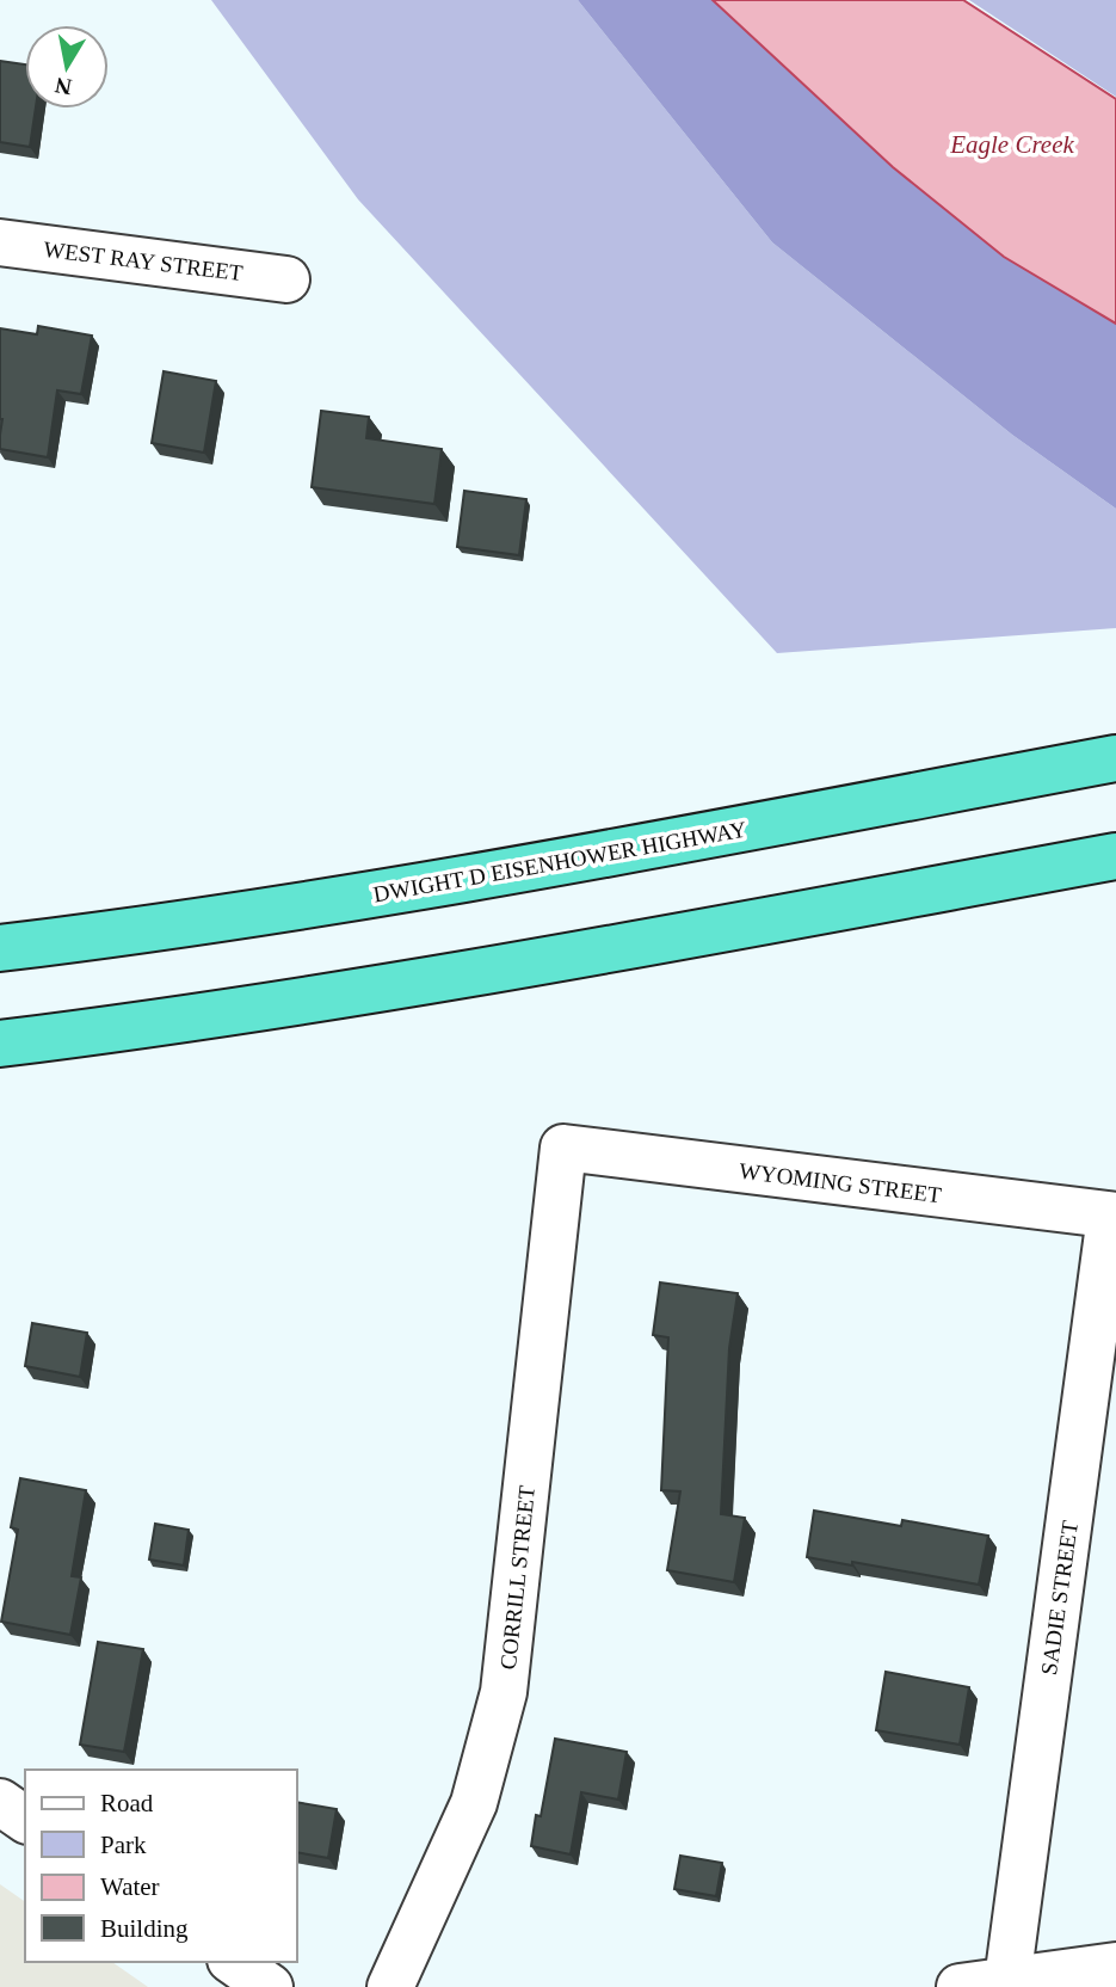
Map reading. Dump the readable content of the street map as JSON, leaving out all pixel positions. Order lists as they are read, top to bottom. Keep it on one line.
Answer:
{"streets":{"highway":["DWIGHT D EISENHOWER HIGHWAY"],"street":["WEST RAY STREET","WYOMING STREET","CORRILL STREET","SADIE STREET"]},"crossings":[["WYOMING STREET","CORRILL STREET"],["WYOMING STREET","SADIE STREET"]],"water":["Eagle Creek"],"legend":["Road","Park","Water","Building"],"north":"bottom"}
